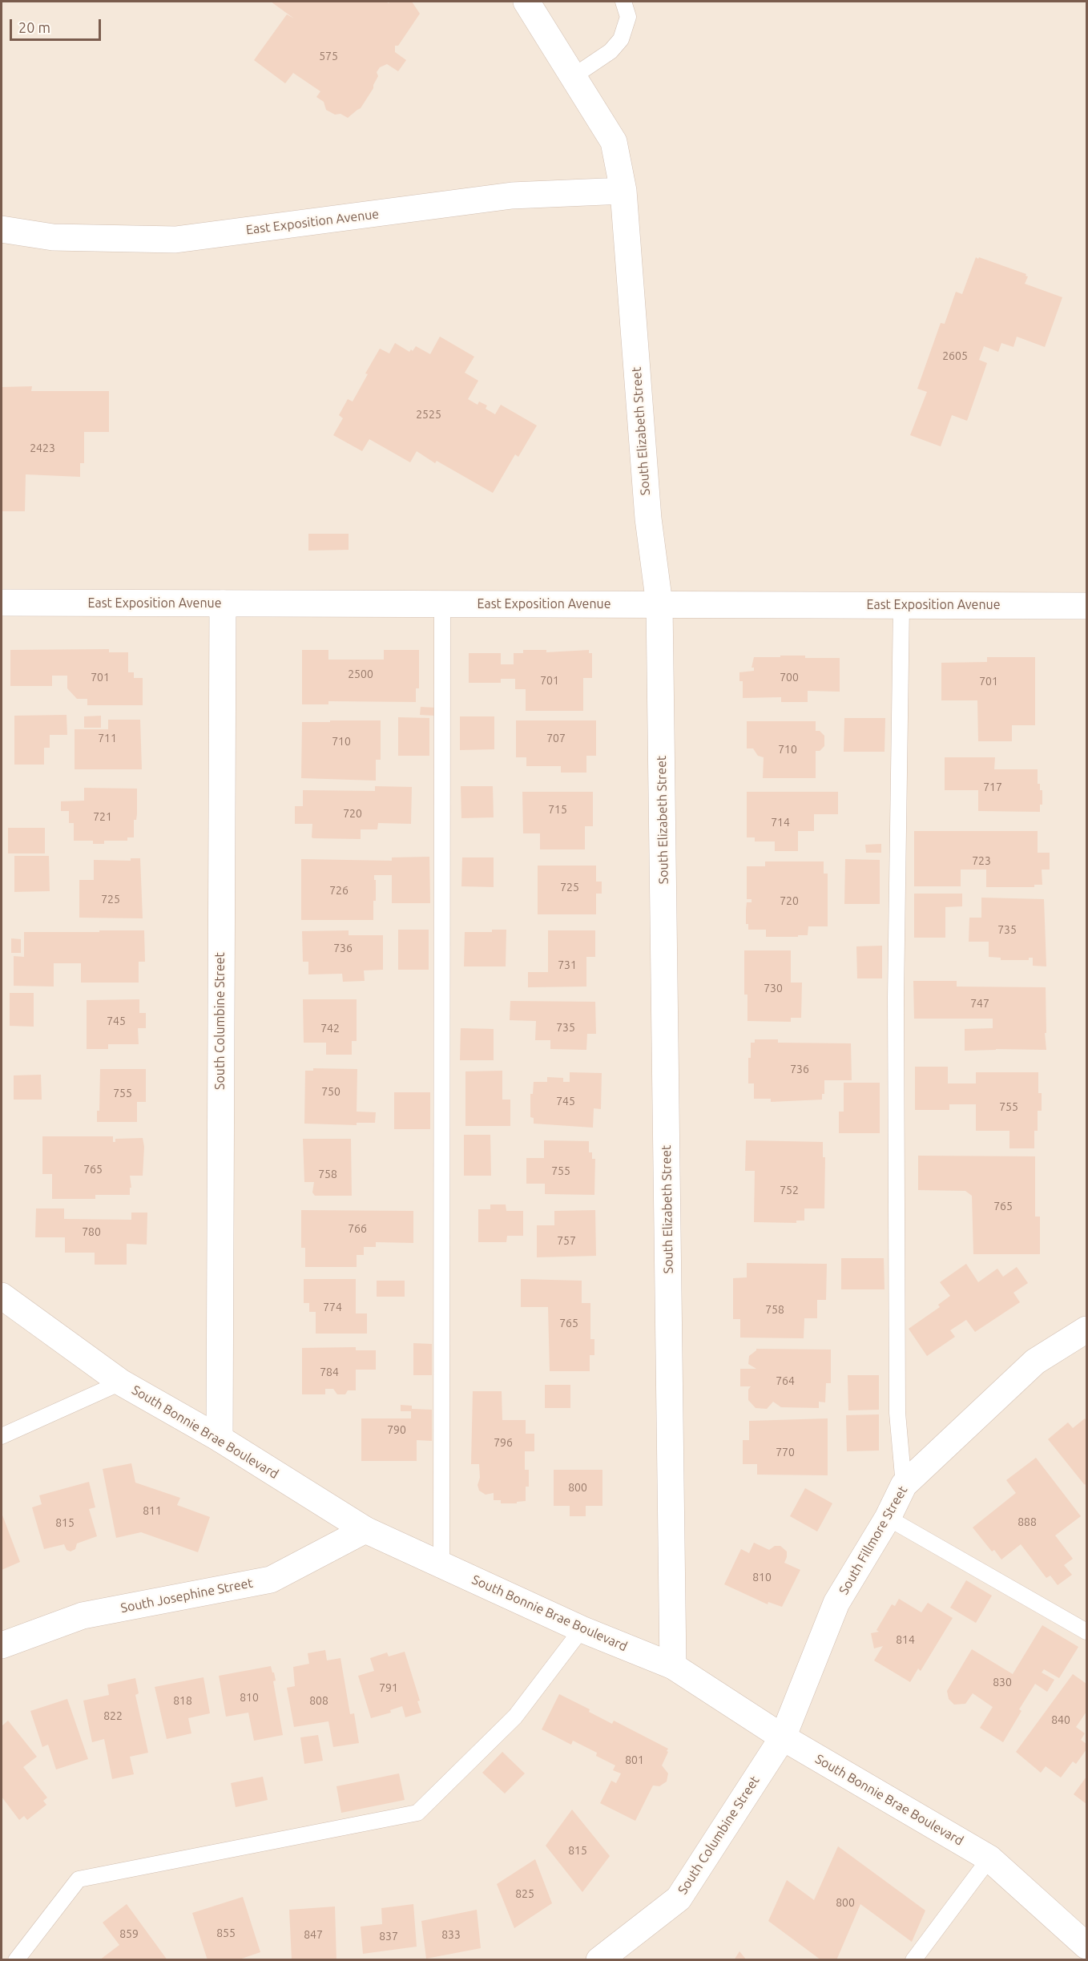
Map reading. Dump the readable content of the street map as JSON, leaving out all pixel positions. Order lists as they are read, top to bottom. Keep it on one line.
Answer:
{"streets":{"street":["East Exposition Avenue","South Elizabeth Street","South Columbine Street","South Bonnie Brae Boulevard","South Fillmore Street","South Josephine Street"]},"crossings":[["East Exposition Avenue","South Elizabeth Street"],["East Exposition Avenue","South Columbine Street"],["South Elizabeth Street","South Bonnie Brae Boulevard"],["South Columbine Street","South Bonnie Brae Boulevard"],["South Columbine Street","South Fillmore Street"],["South Bonnie Brae Boulevard","South Fillmore Street"],["South Bonnie Brae Boulevard","South Josephine Street"]],"house_numbers":["575","2605","2525","2423","2500","701","700","701","701","711","707","710","710","717","715","720","721","714","723","725","726","725","720","735","736","731","730","747","745","735","742","736","750","755","745","755","765","755","758","752","765","766","780","757","774","758","765","784","764","790","796","770","800","811","888","815","810","814","830","791","810","818","808","822","840","801","815","825","800","855","859","847","833","837"],"scale_bar":"20 m"}
